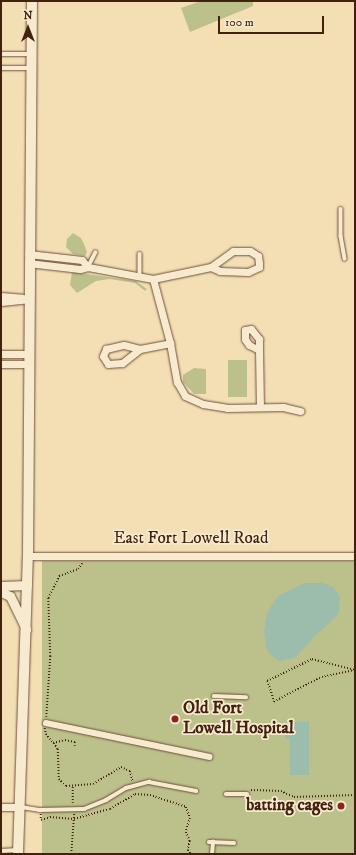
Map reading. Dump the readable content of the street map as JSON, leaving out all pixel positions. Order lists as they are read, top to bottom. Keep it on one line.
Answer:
{"streets":{"street":["East Fort Lowell Road"]},"places":["Old Fort Lowell Hospital","batting cages"],"scale_bar":"100 m","north":"top"}
